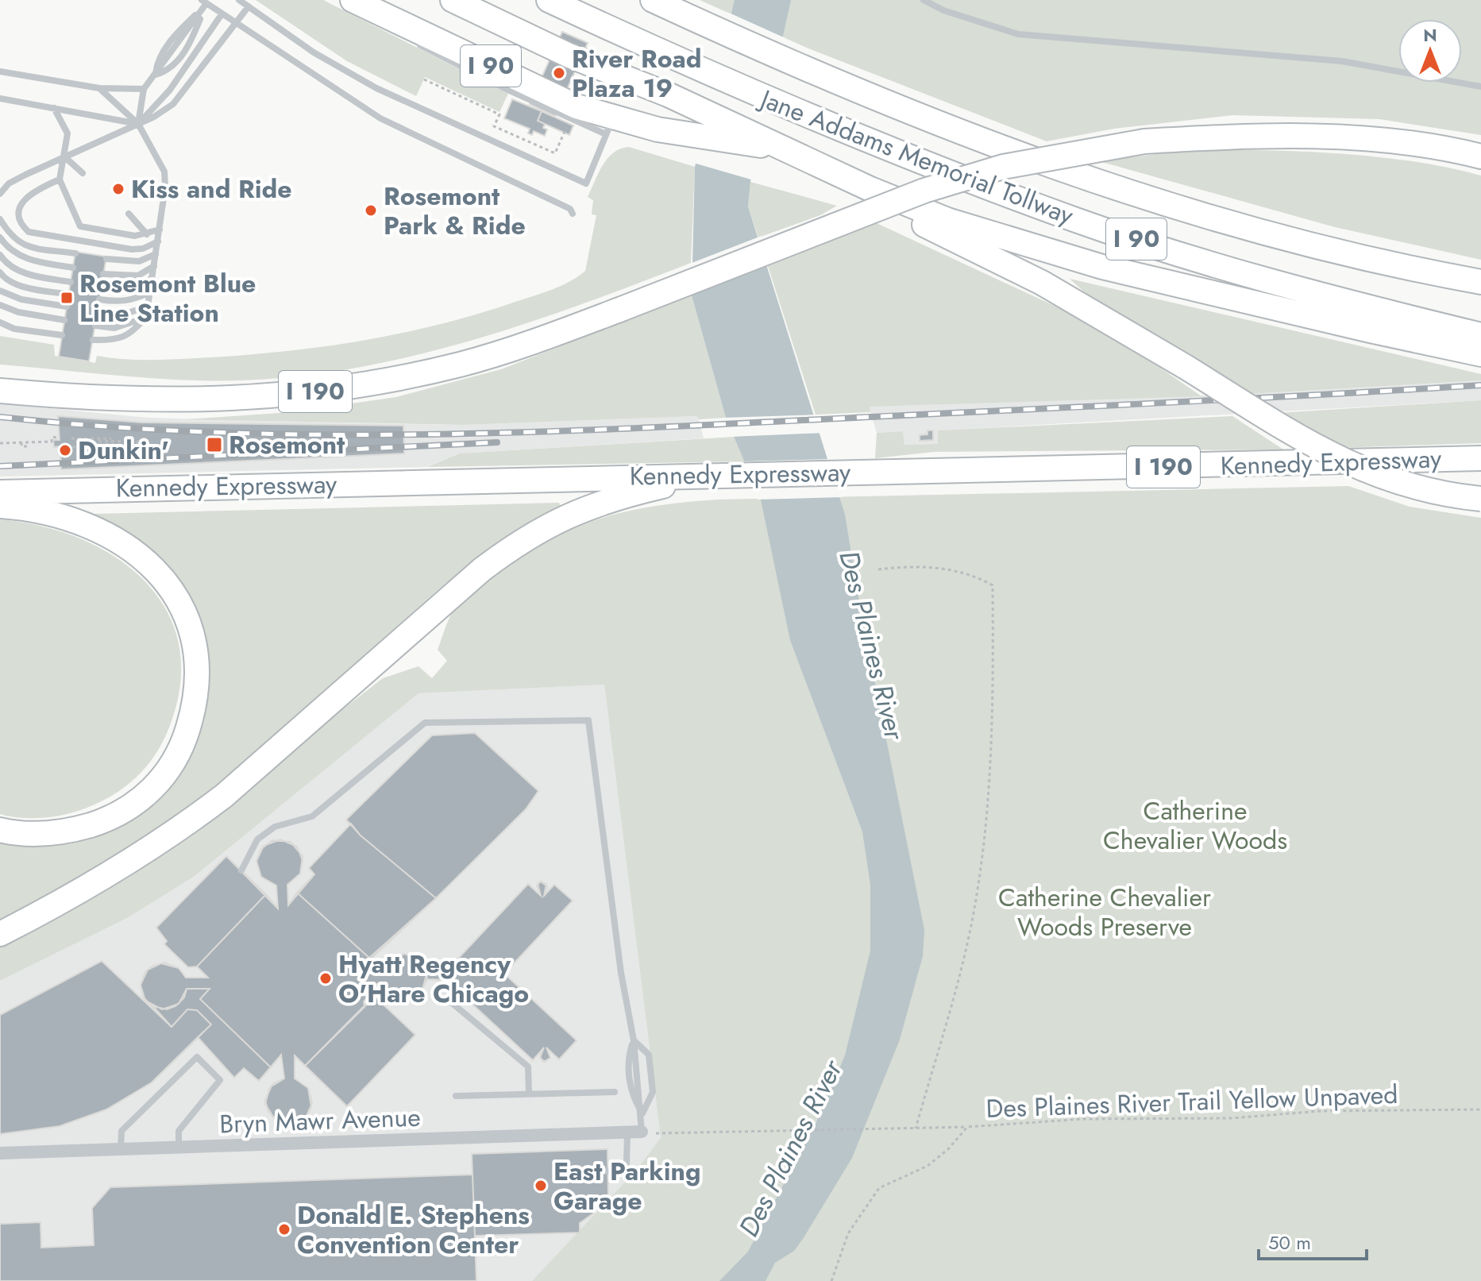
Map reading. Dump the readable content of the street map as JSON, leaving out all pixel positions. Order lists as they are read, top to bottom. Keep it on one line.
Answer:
{"streets":{"highway":["I 90","Jane Addams Memorial Tollway","I 190","Kennedy Expressway"],"street":["Bryn Mawr Avenue"],"path":["Des Plaines River Trail Yellow Unpaved"]},"crossings":[["I 90","Jane Addams Memorial Tollway"]],"water":["Des Plaines River"],"parks":["Catherine Chevalier Woods","Catherine Chevalier Woods Preserve"],"places":{"other":["River Road Plaza 19","Kiss and Ride","Rosemont Park & Ride","Dunkin'","Hyatt Regency O'Hare Chicago","East Parking Garage","Donald E. Stephens Convention Center"],"transit":["Rosemont Blue Line Station","Rosemont"]},"scale_bar":"50 m","north":"top"}
